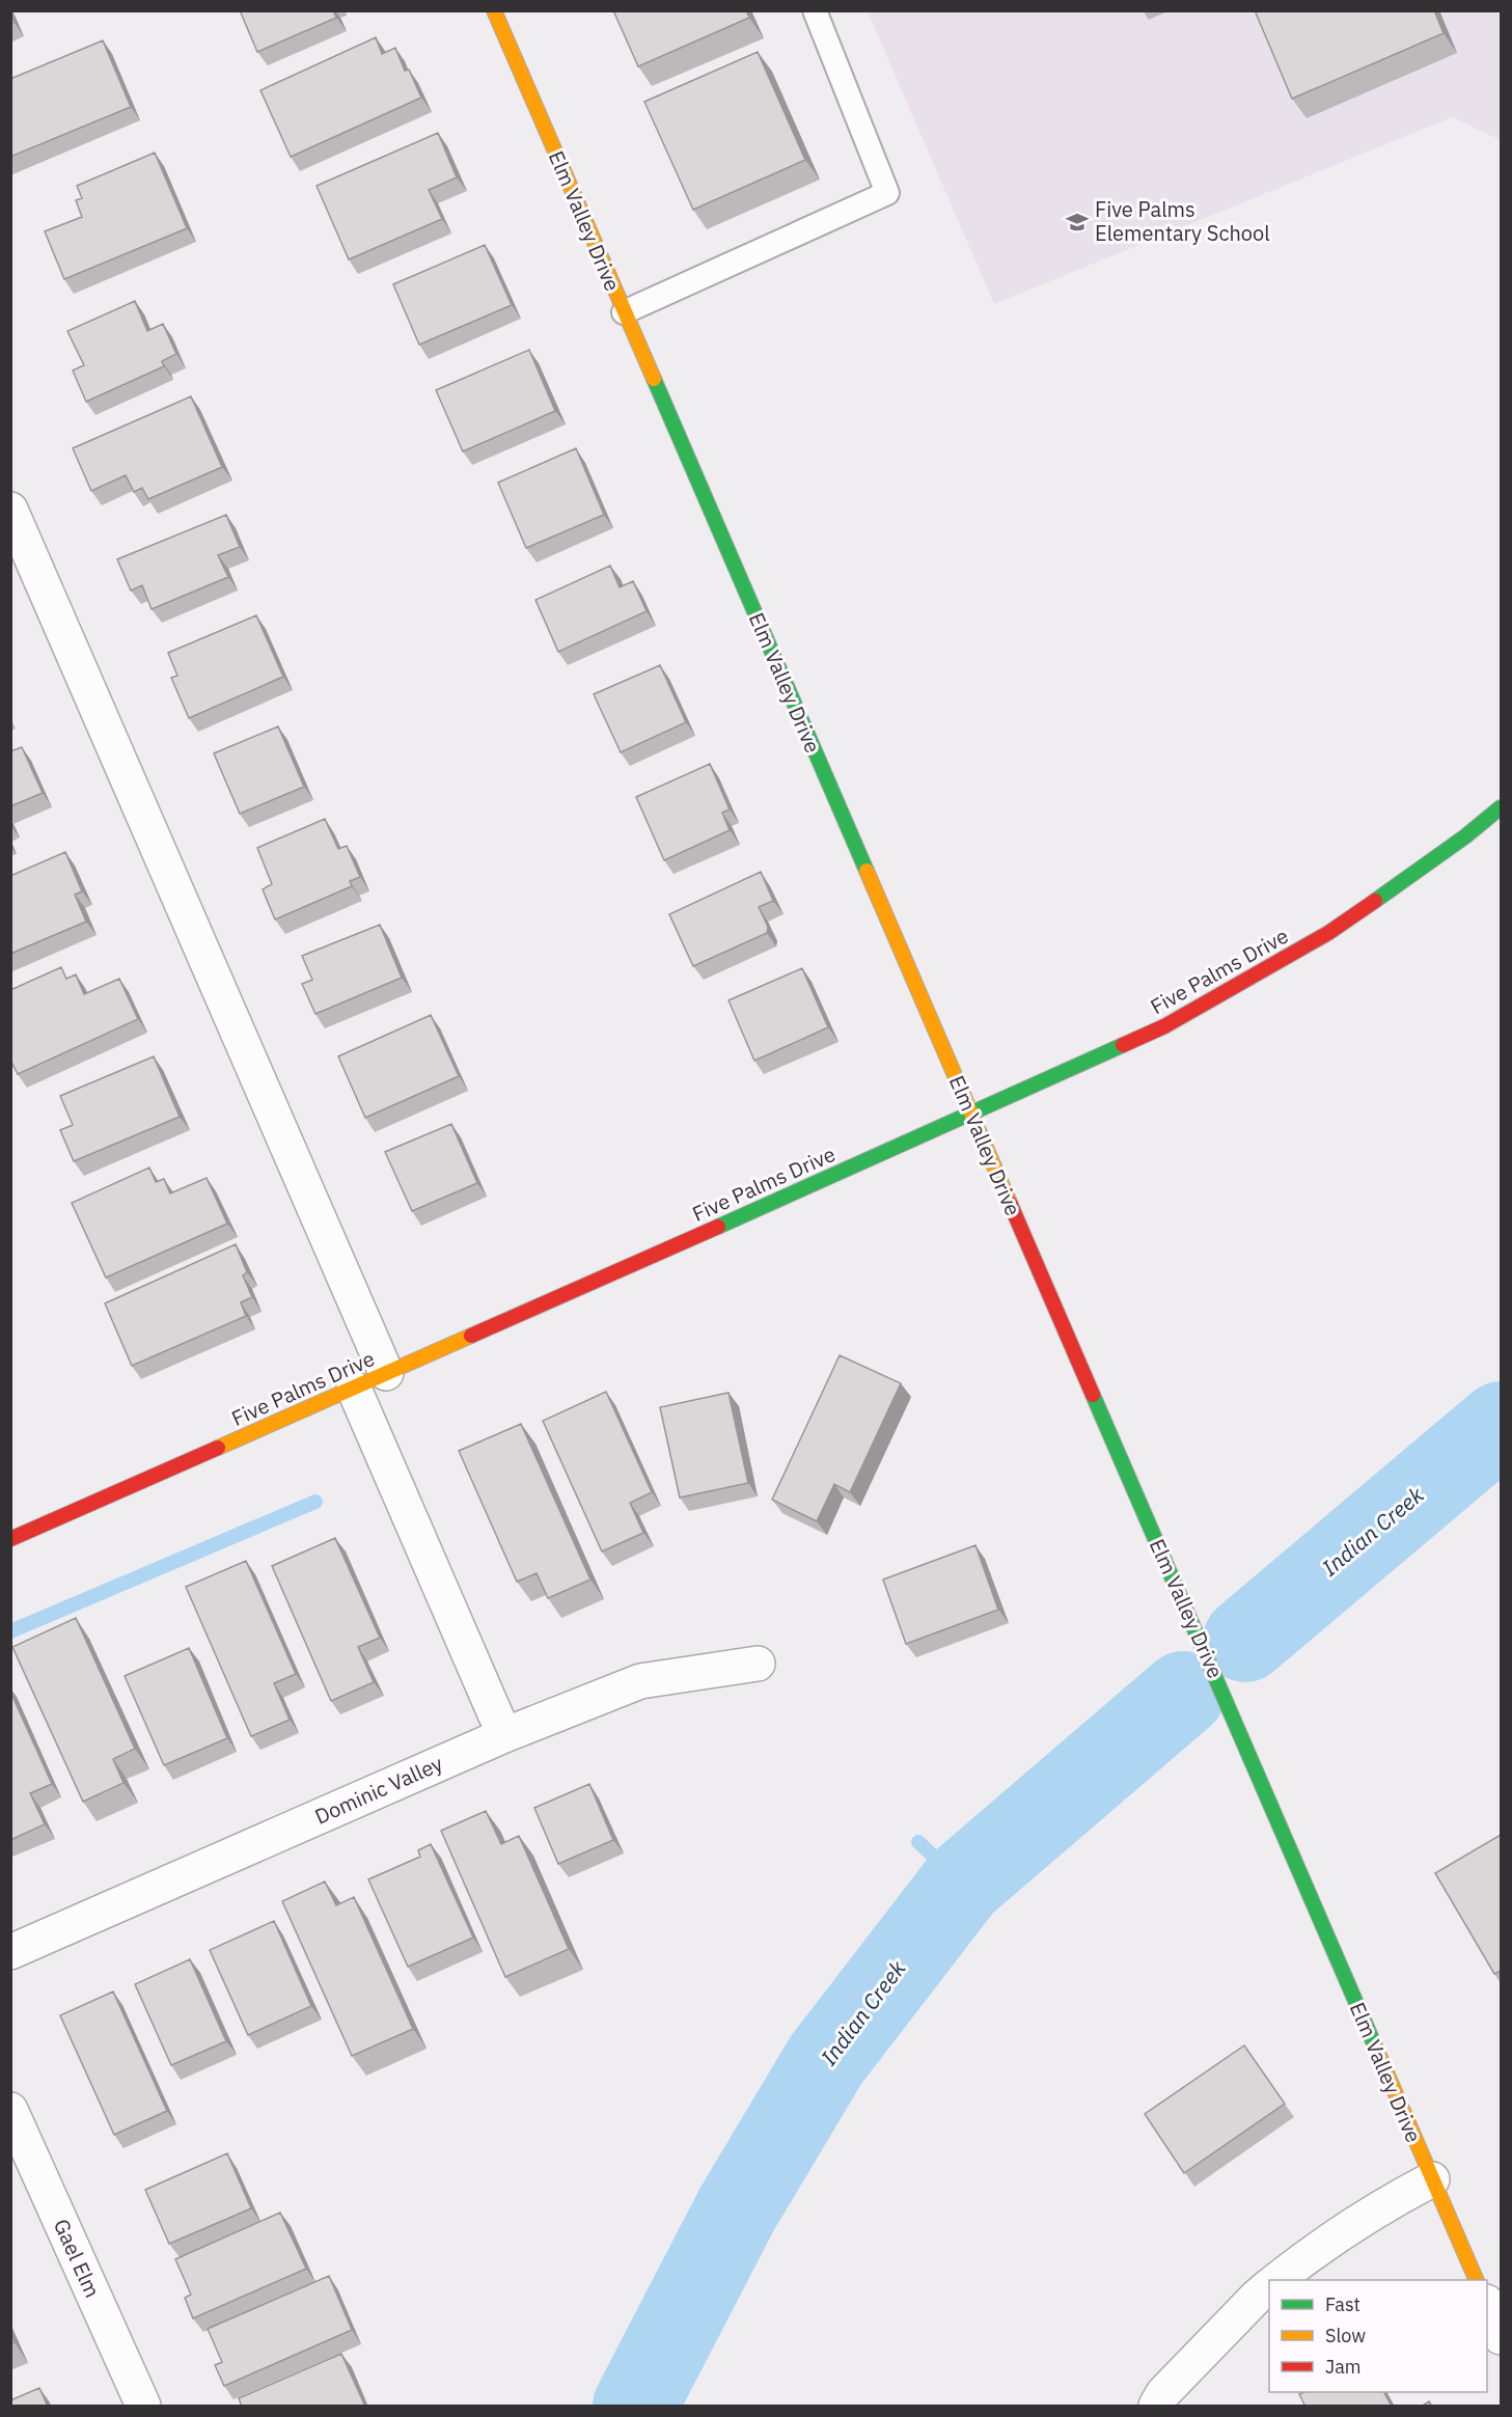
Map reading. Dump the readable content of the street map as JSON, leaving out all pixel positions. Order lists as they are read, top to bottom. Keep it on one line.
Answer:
{"streets":{"street":["Elm Valley Drive","Five Palms Drive","Dominic Valley","Gael Elm"]},"crossings":[["Elm Valley Drive","Five Palms Drive"]],"water":["Indian Creek"],"places":{"school or university":["Five Palms Elementary School"]},"legend":["Fast","Slow","Jam"]}
